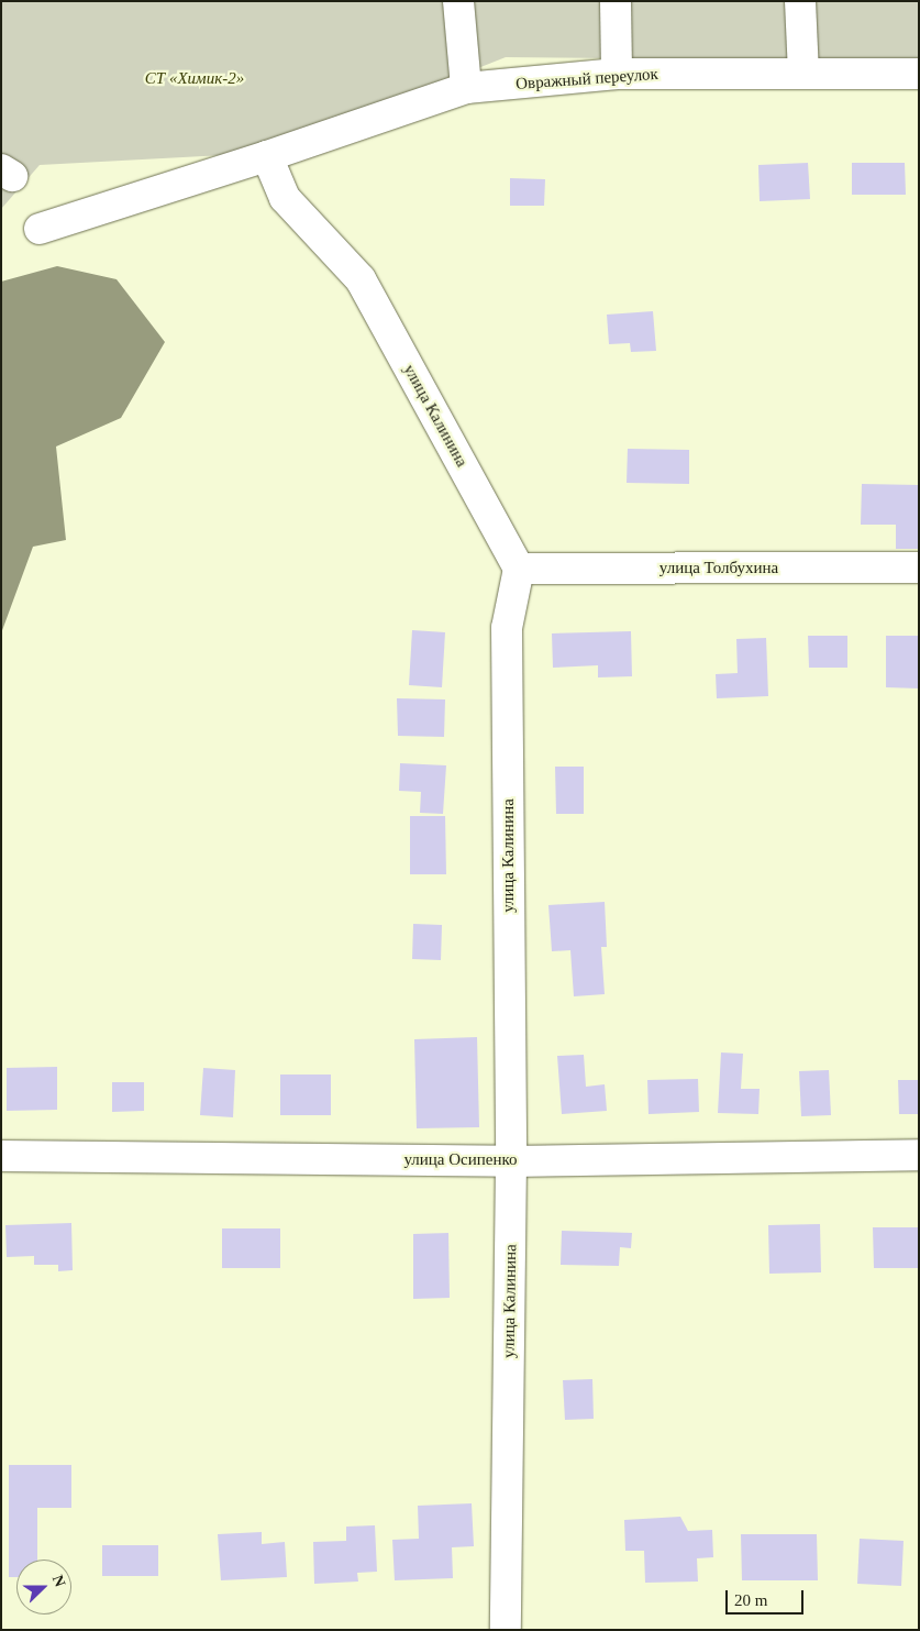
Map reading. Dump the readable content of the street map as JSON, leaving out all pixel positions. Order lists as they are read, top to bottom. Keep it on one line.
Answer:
{"streets":{"street":["Овражный переулок","улица Калинина","улица Толбухина","улица Осипенко"]},"crossings":[["Овражный переулок","улица Калинина"],["улица Калинина","улица Толбухина"],["улица Калинина","улица Осипенко"]],"parks":["СТ «Химик-2»"],"scale_bar":"20 m","north":"right"}
